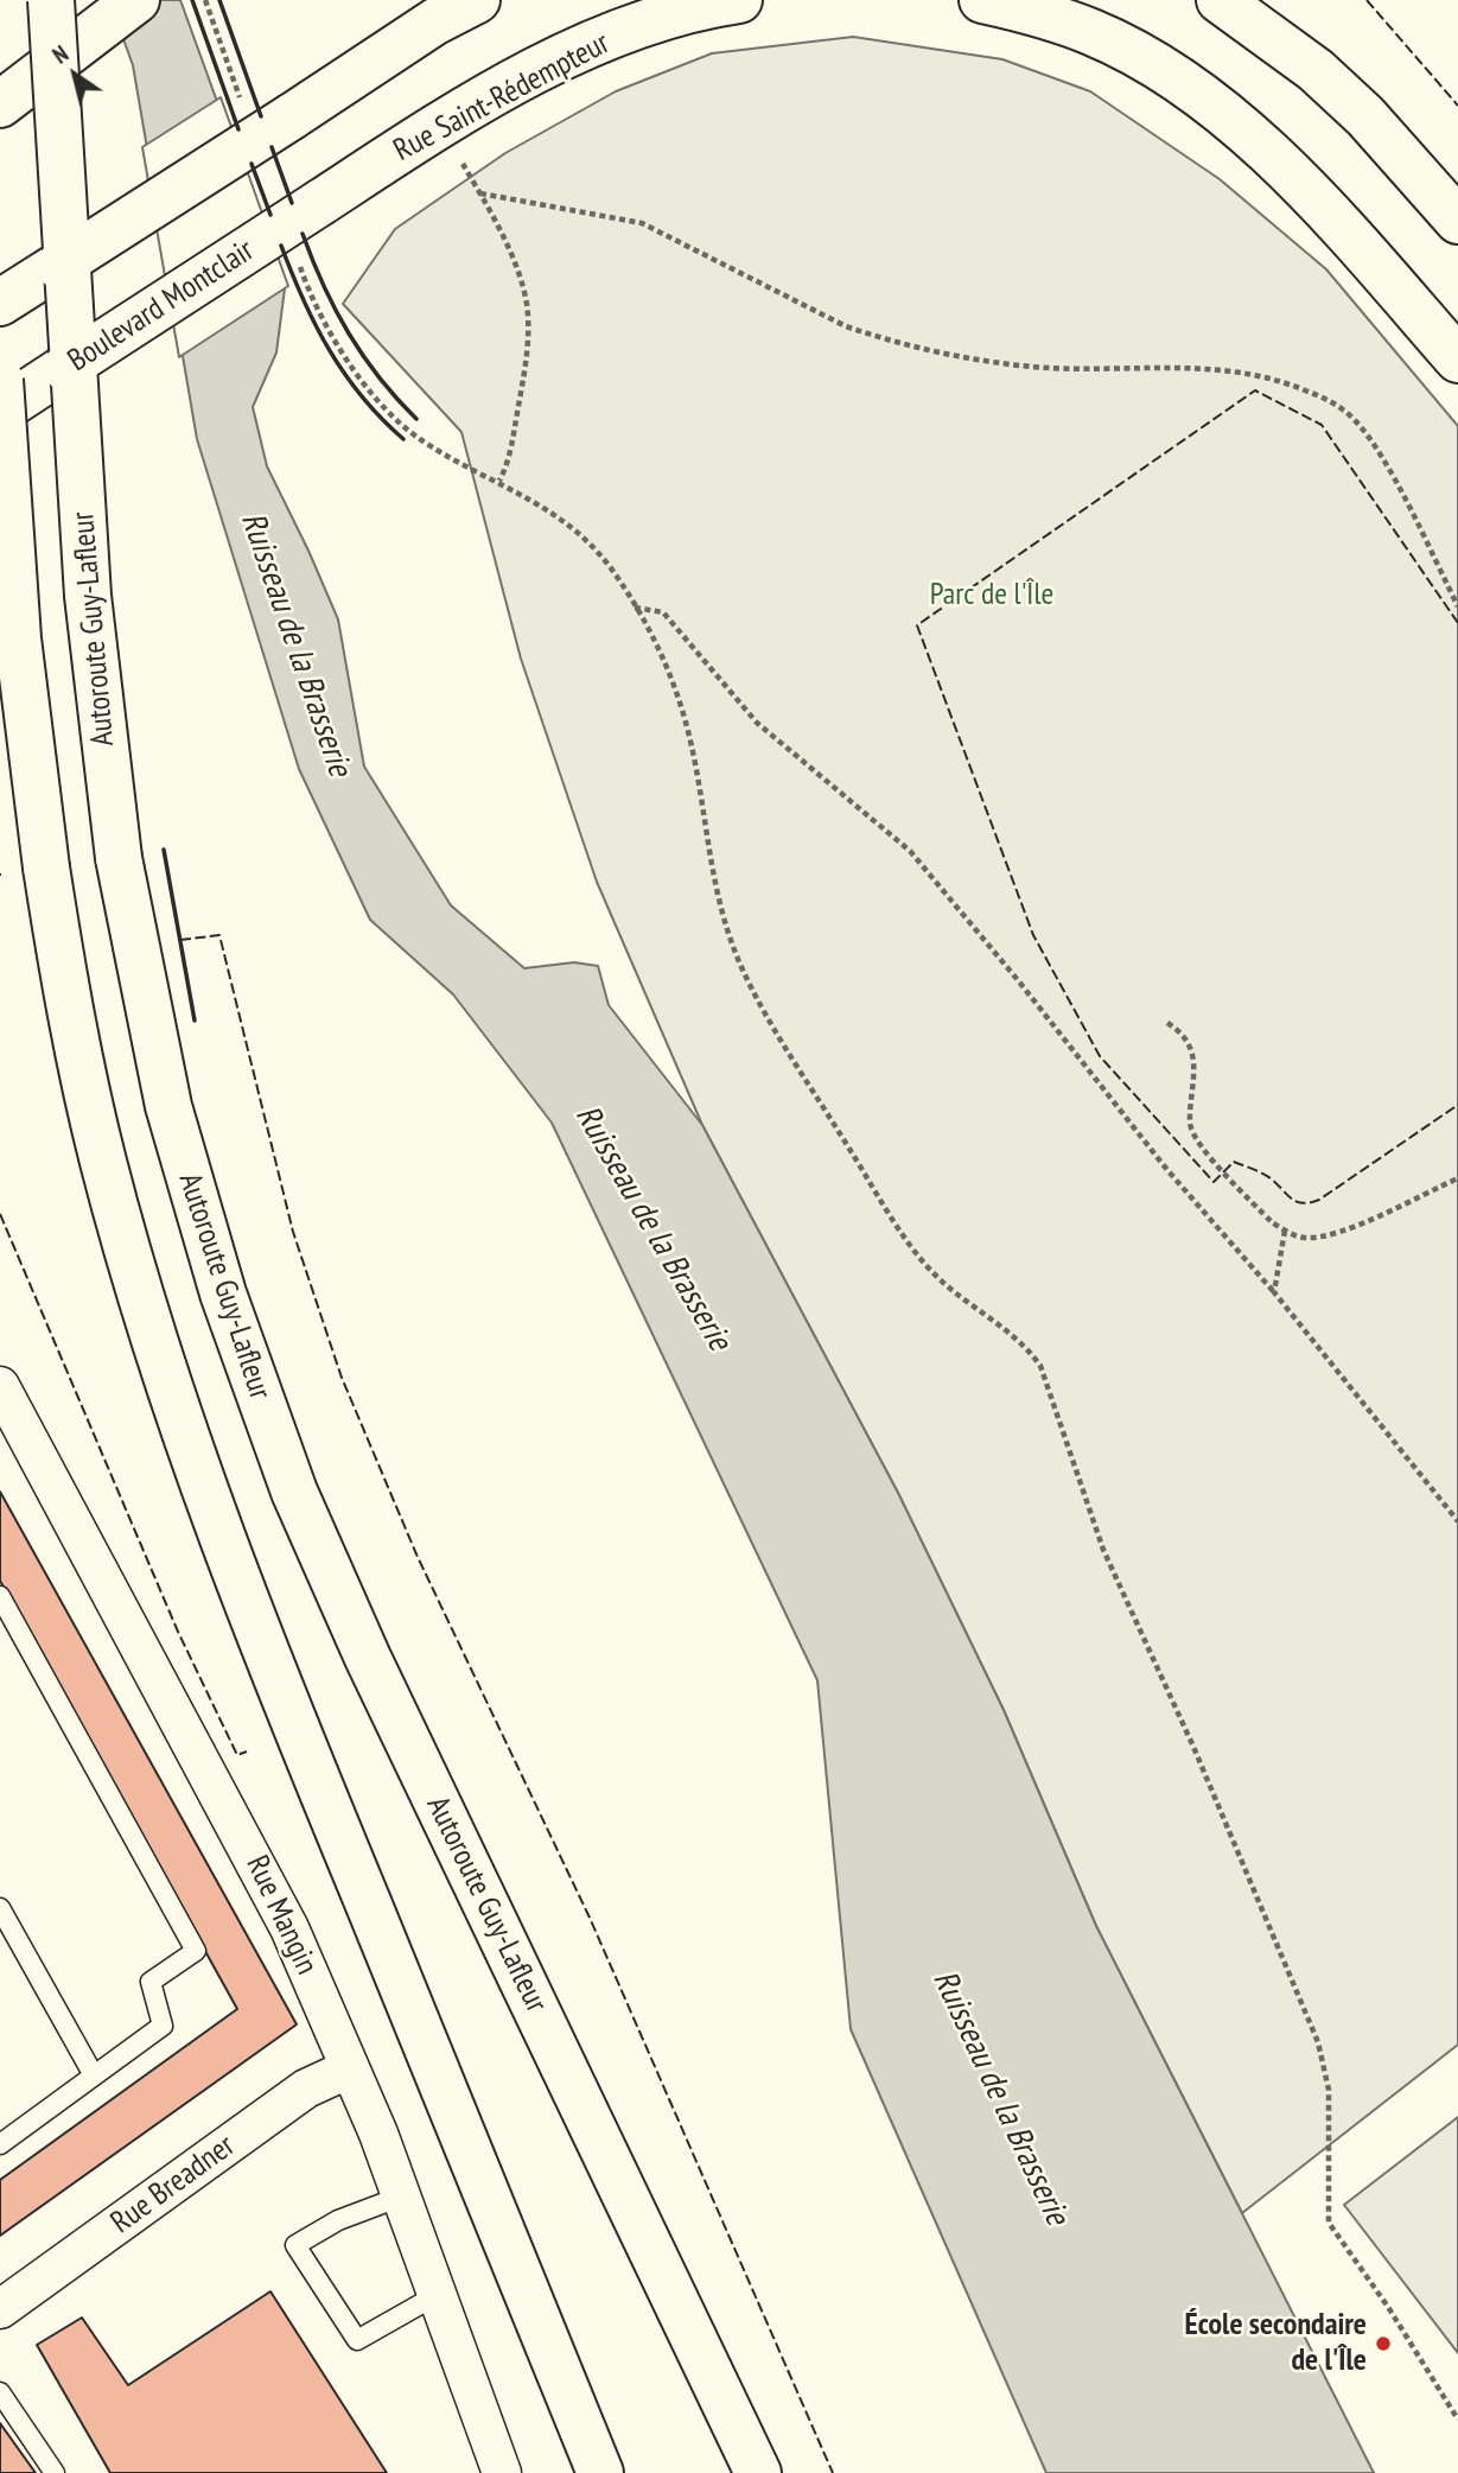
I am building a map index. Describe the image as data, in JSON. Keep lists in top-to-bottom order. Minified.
{"streets":{"main road":["Rue Saint-Rédempteur","Boulevard Montclair","Autoroute Guy-Lafleur"],"street":["Rue Mangin","Rue Breadner"]},"crossings":[["Rue Saint-Rédempteur","Boulevard Montclair"],["Rue Mangin","Rue Breadner"]],"water":["Ruisseau de la Brasserie"],"parks":["Parc de l'Île"],"places":["École secondaire de l'Île"],"north":"top left"}
